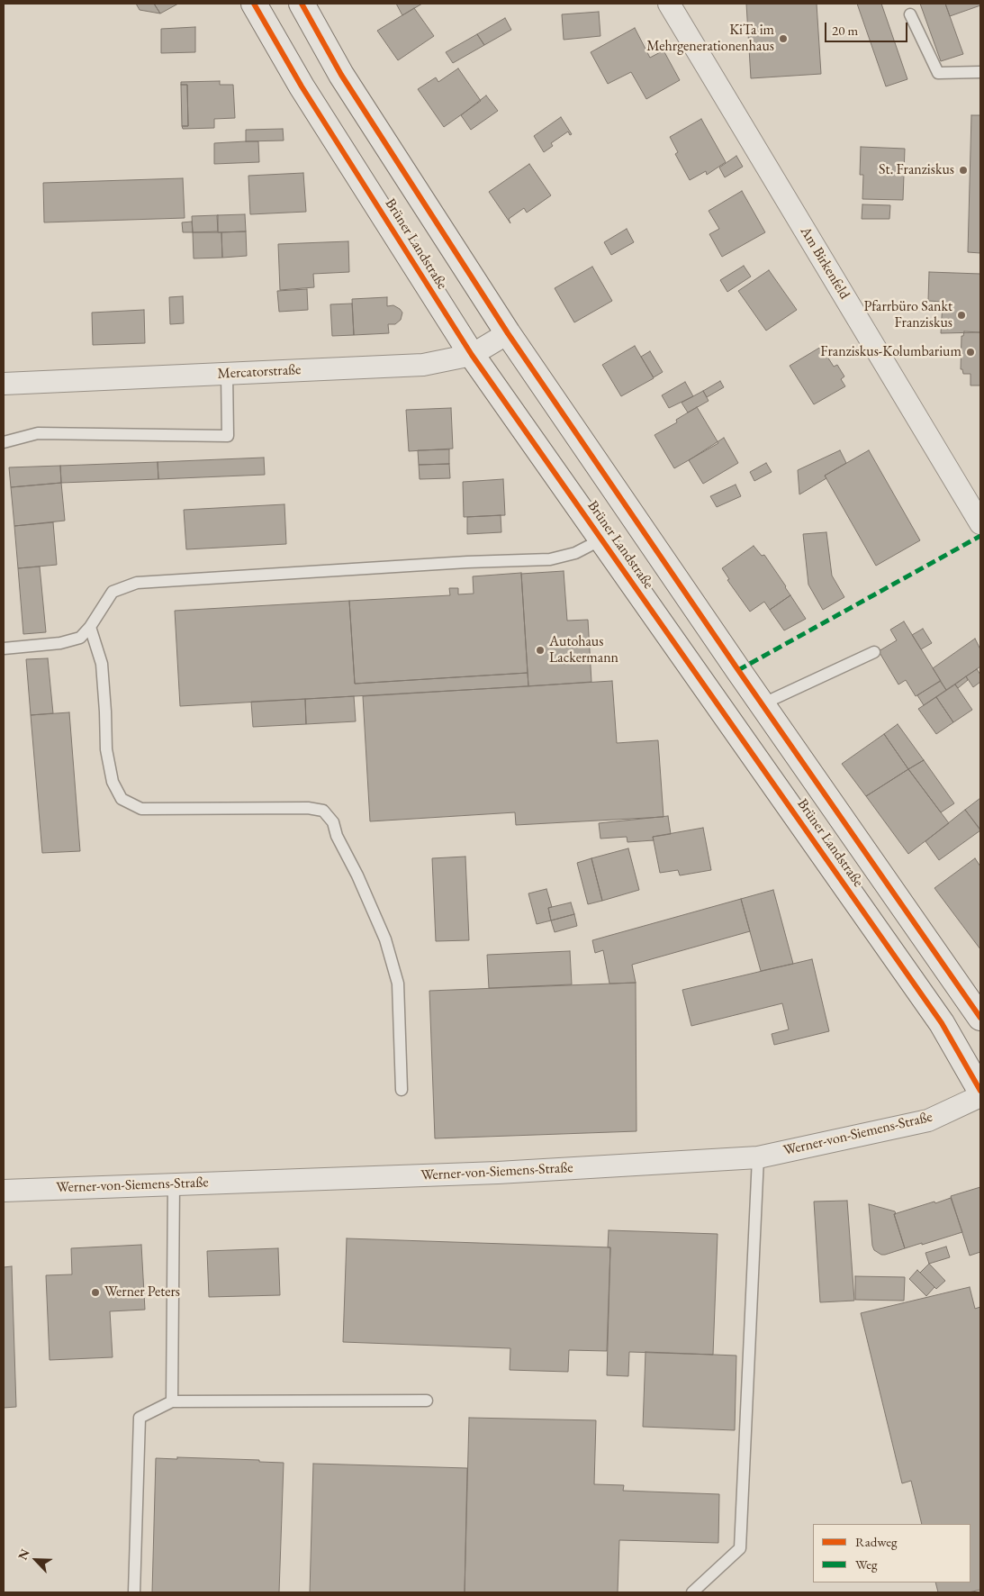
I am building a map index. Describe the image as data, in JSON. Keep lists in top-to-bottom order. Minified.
{"streets":{"main road":["Brüner Landstraße"],"street":["Am Birkenfeld","Mercatorstraße","Werner-von-Siemens-Straße"]},"crossings":[["Brüner Landstraße","Mercatorstraße"]],"places":["KiTa im Mehrgenerationenhaus","St. Franziskus","Pfarrbüro Sankt Franziskus","Franziskus-Kolumbarium","Autohaus Lackermann","Werner Peters"],"legend":["Radweg","Weg"],"scale_bar":"20 m","north":"top left"}
